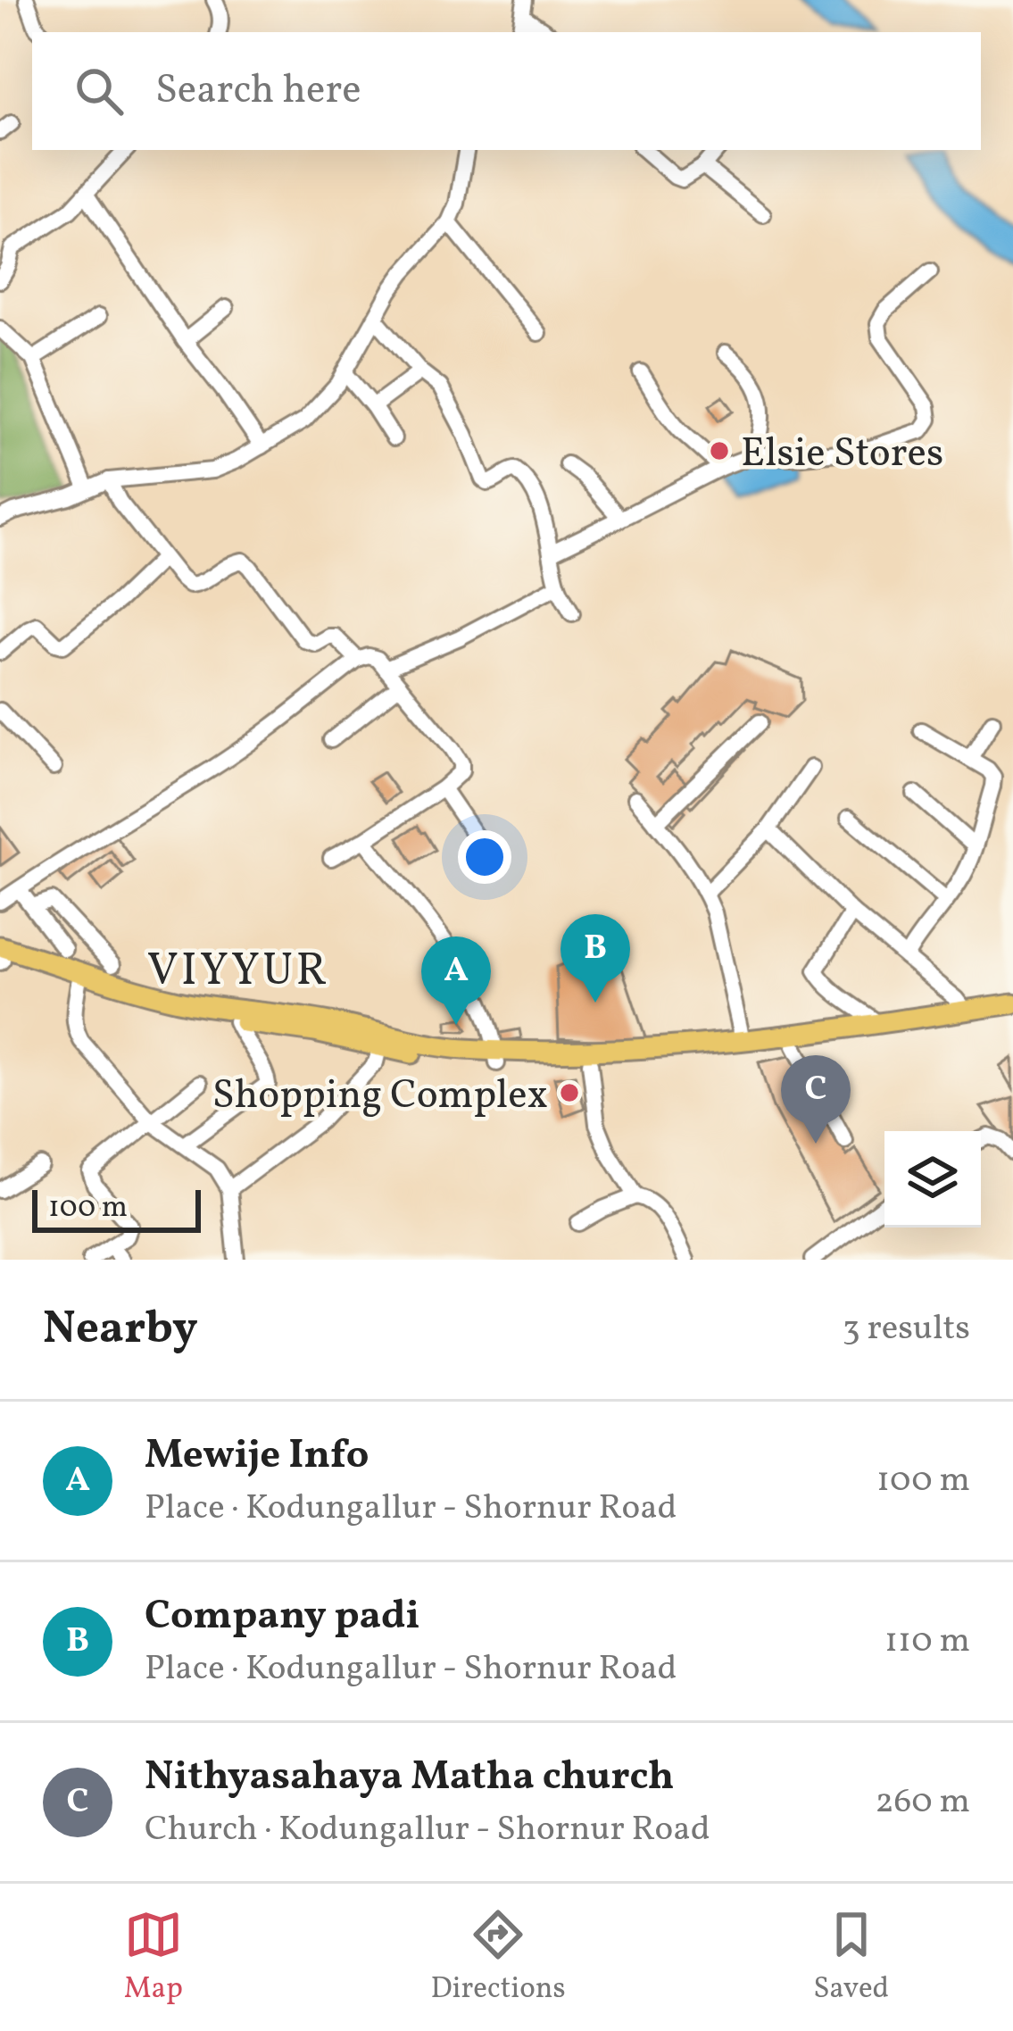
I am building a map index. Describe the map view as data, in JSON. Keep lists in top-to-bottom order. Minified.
{"districts":["VIYYUR"],"places":["Elsie Stores","Shopping Complex"],"scale_bar":"100 m","page":{"search":"Search here","pins":["B","A","C"],"scale":"100 m","heading":["Nearby","3 results"],"list":[{"mark":"A","name":"Mewije Info","note":"Place · Kodungallur - Shornur Road","value":"100 m"},{"mark":"B","name":"Company padi","note":"Place · Kodungallur - Shornur Road","value":"110 m"},{"mark":"C","name":"Nithyasahaya Matha church","note":"Church · Kodungallur - Shornur Road","value":"260 m"}],"nav":["Map","Directions","Saved"]}}
